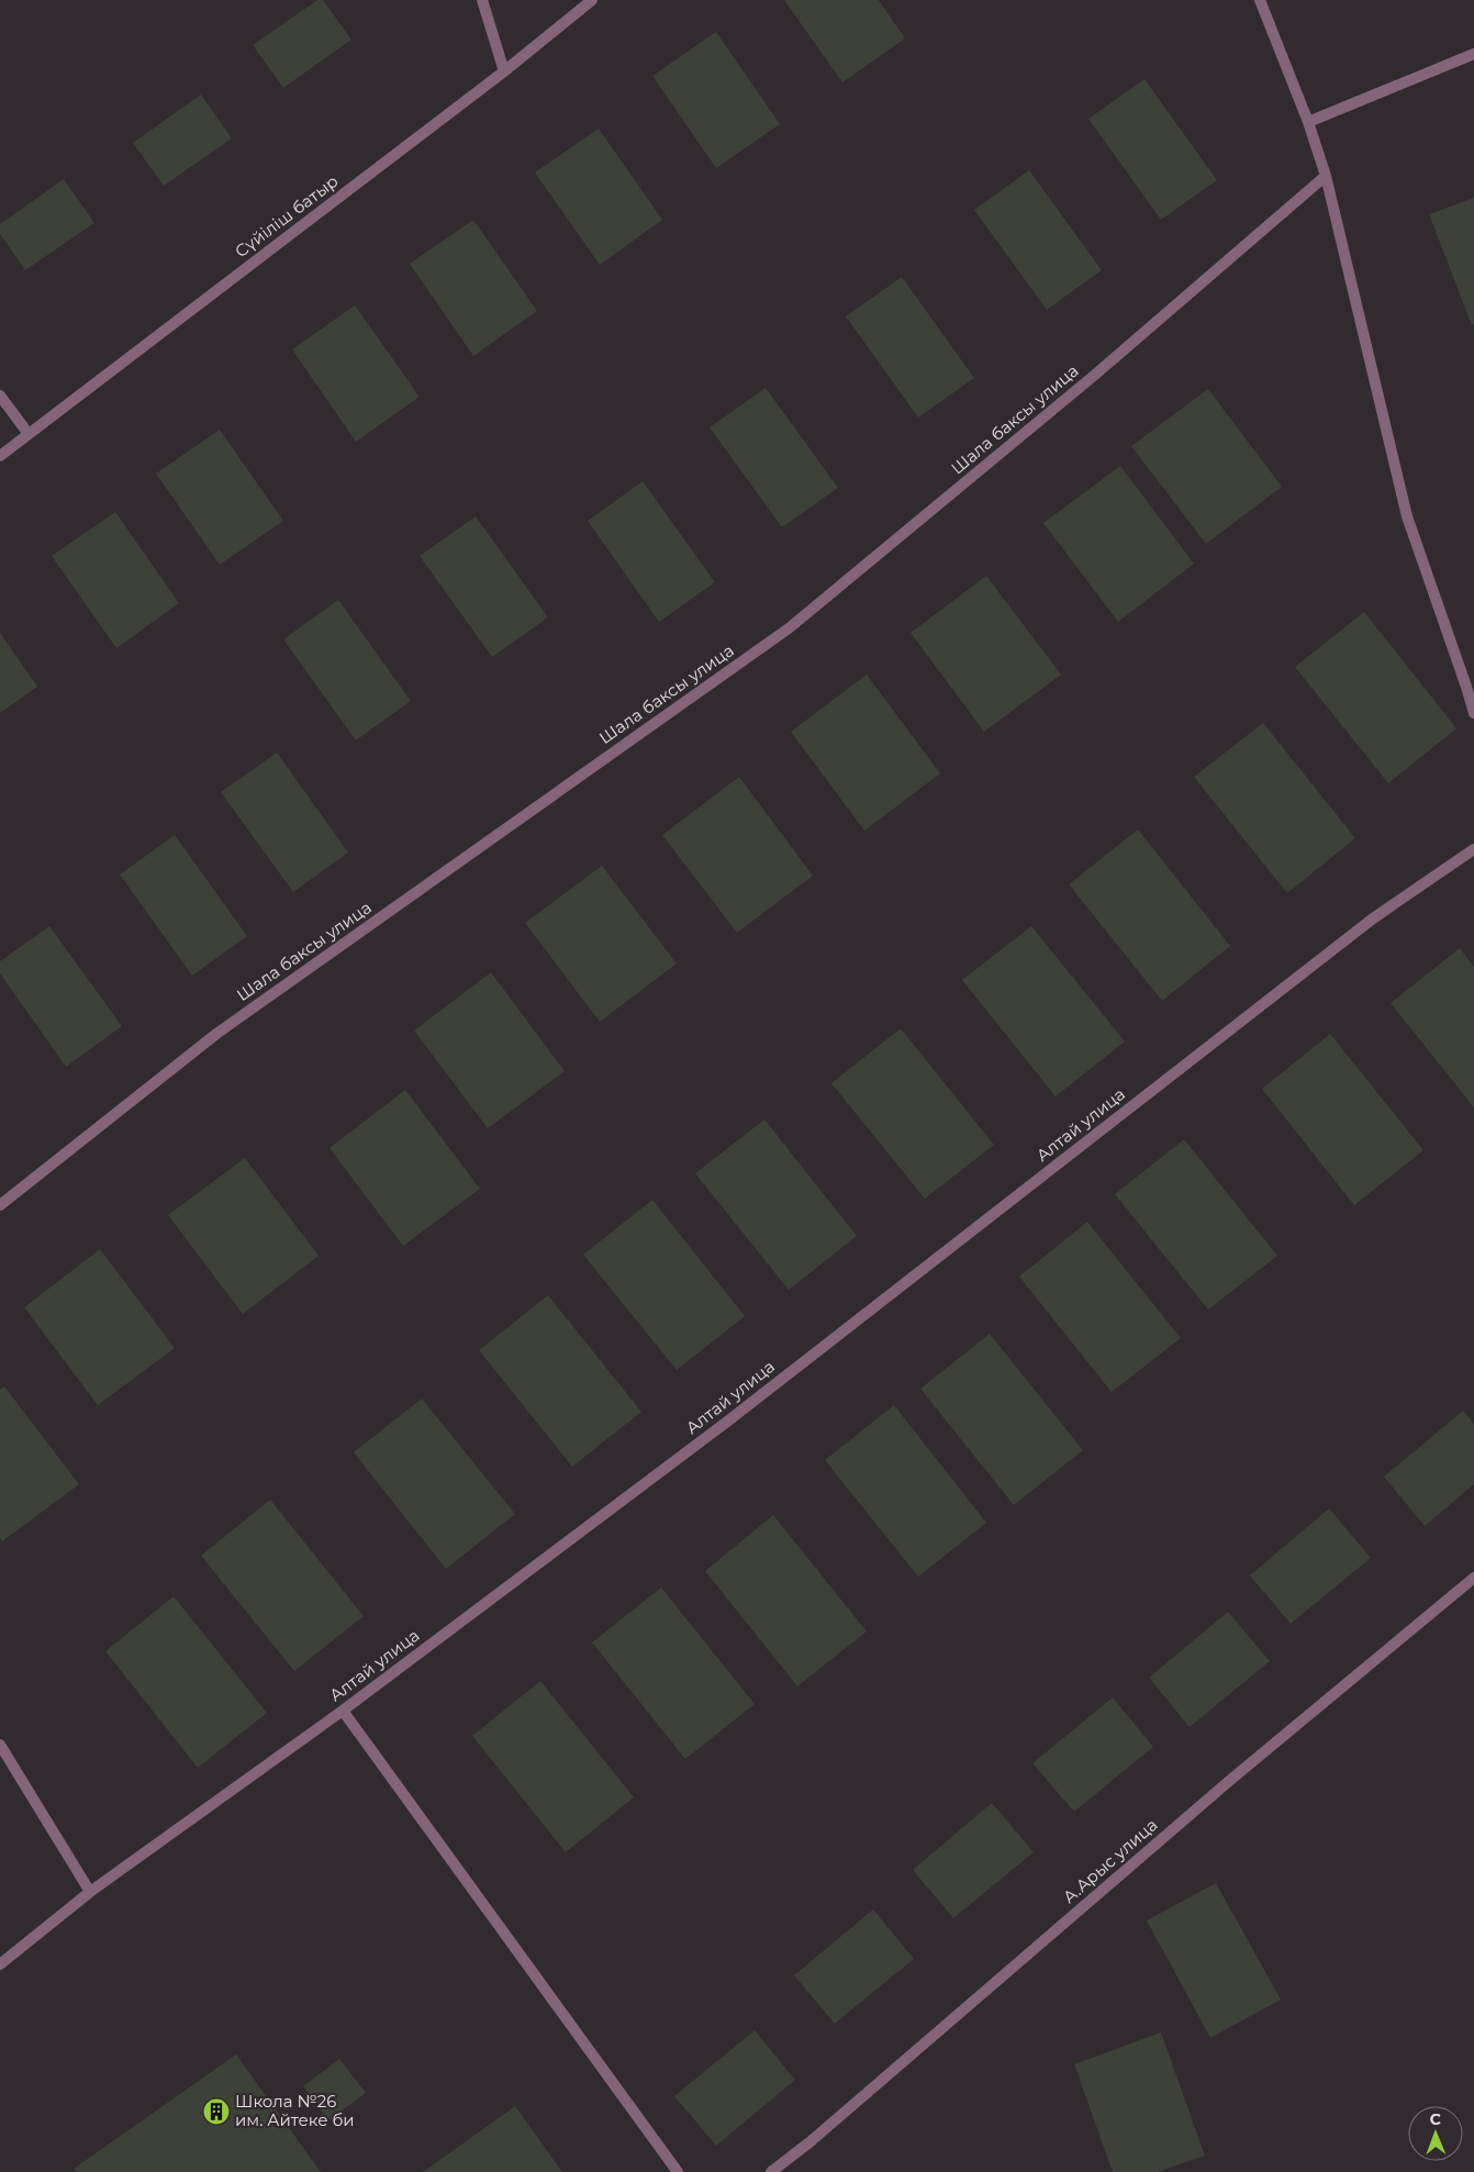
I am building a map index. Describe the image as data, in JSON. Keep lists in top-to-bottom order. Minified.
{"streets":{"street":["Сүйіліш батыр","Шала баксы улица","Алтай улица","А.Арыс улица"]},"places":{"building":["Школа №26 им. Айтеке би"]},"north":"top"}
